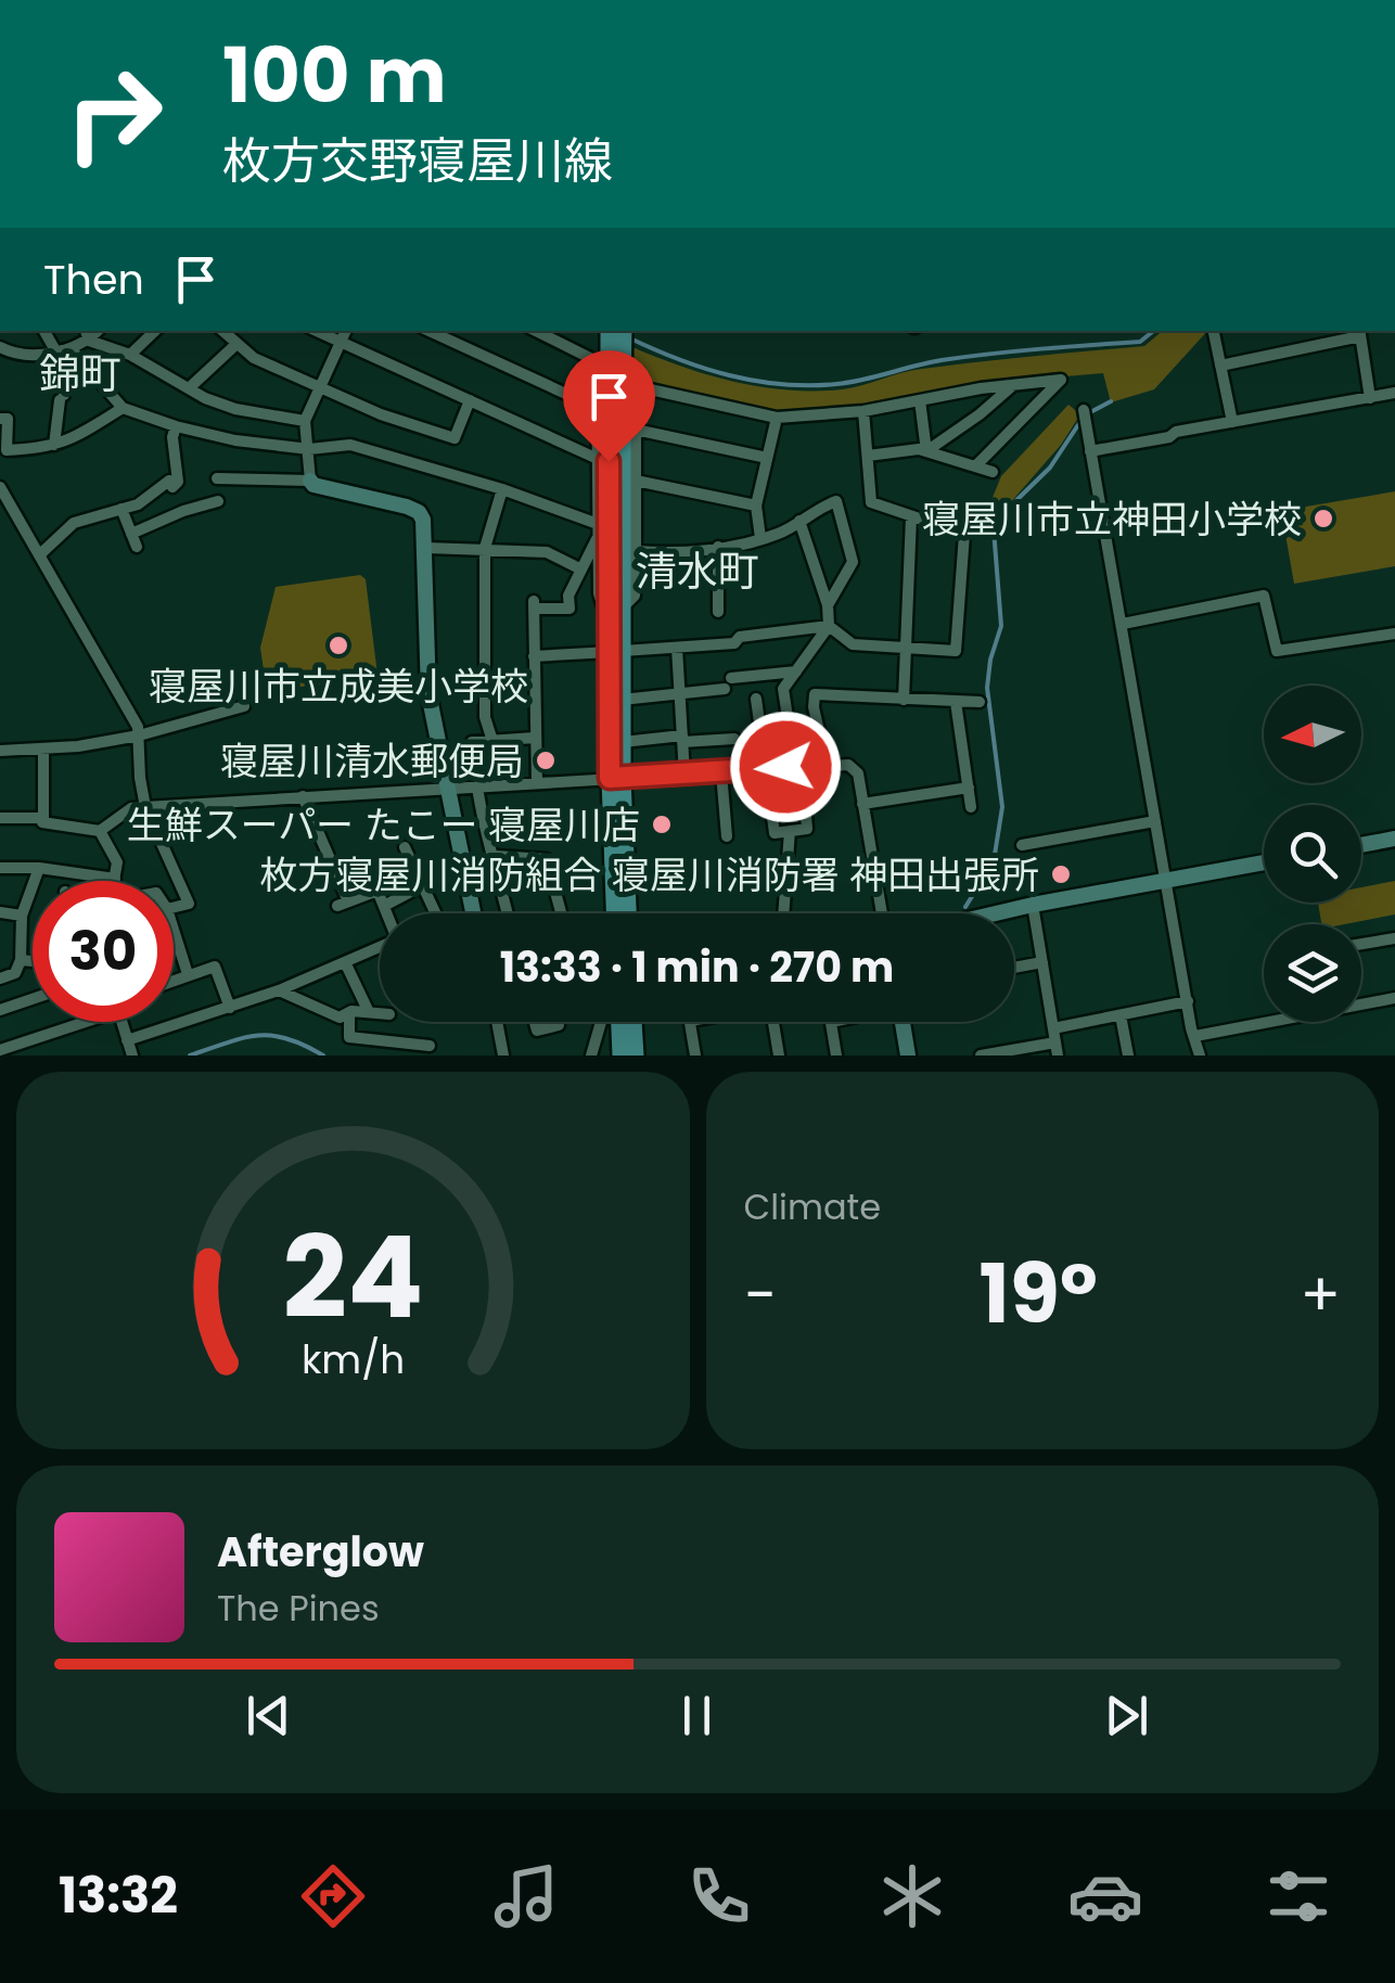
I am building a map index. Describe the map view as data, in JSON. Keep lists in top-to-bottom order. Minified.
{"districts":["錦町","清水町"],"places":["寝屋川市立神田小学校","寝屋川市立成美小学校","寝屋川清水郵便局","生鮮スーパー たこー 寝屋川店","枚方寝屋川消防組合 寝屋川消防署 神田出張所"],"north":"left","page":{"turn":["100 m","枚方交野寝屋川線"],"then":"Then","limit":"30","trip":"13:33 · 1 min · 270 m","tile":"Climate","heat":["−","19°","+"],"song":["Afterglow","The Pines"],"tabs":"13:32","gauge":["24","km/h"]}}
